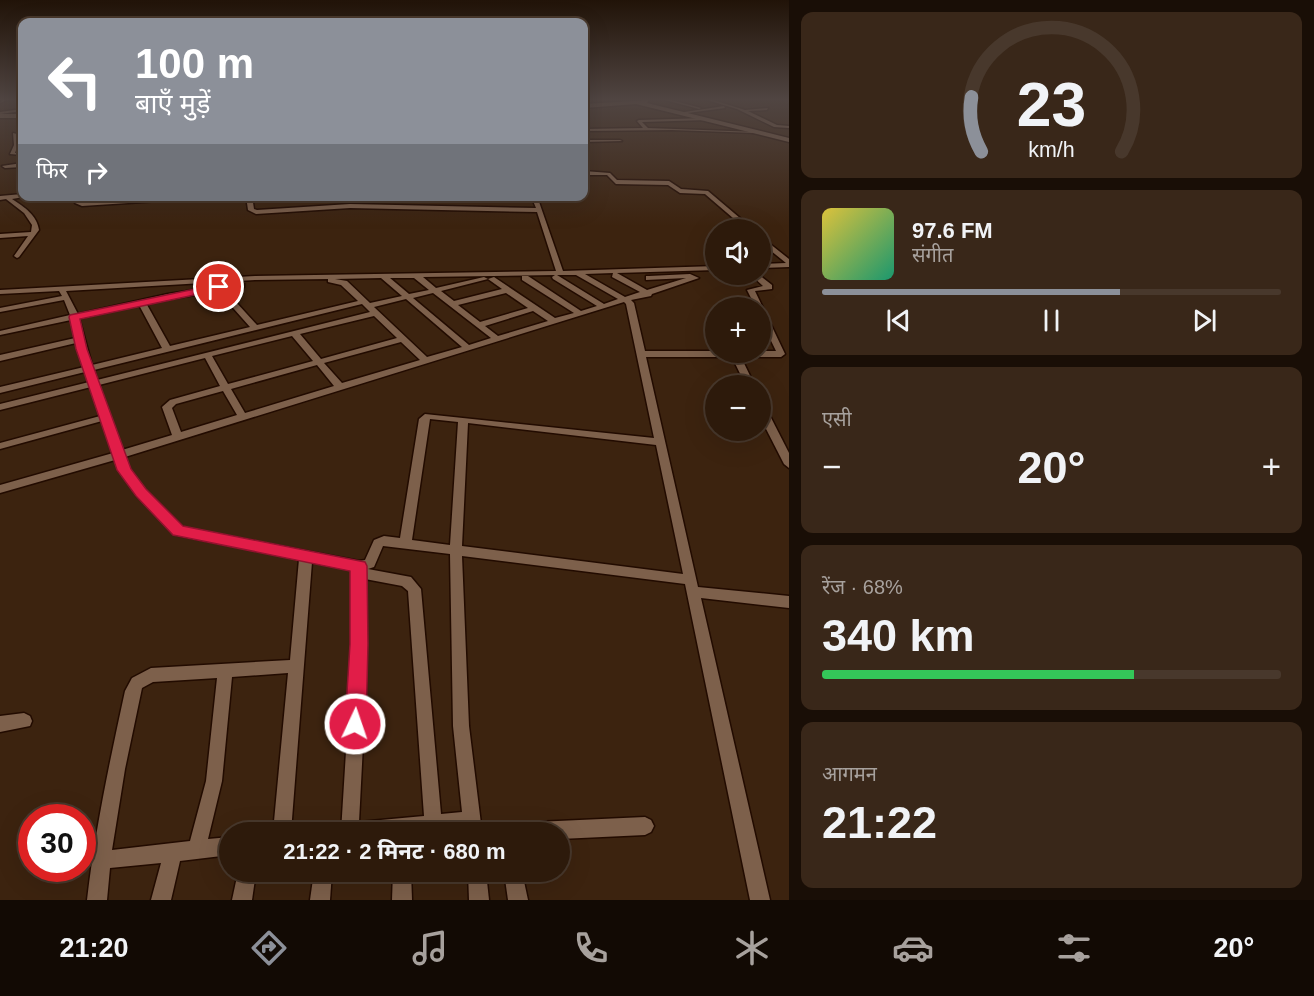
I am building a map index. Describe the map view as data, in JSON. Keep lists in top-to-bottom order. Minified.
{"page":{"turn":["100 m","बाएँ मुड़ें"],"then":"फिर","song":["97.6 FM","संगीत"],"map_buttons":["+","−"],"tile":["एसी",["रेंज · 68%","340 km"],["आगमन","21:22"]],"heat":["−","20°","+"],"limit":"30","trip":"21:22 · 2 मिनट · 680 m","tabs":["21:20","20°"],"gauge":["23","km/h"]}}
